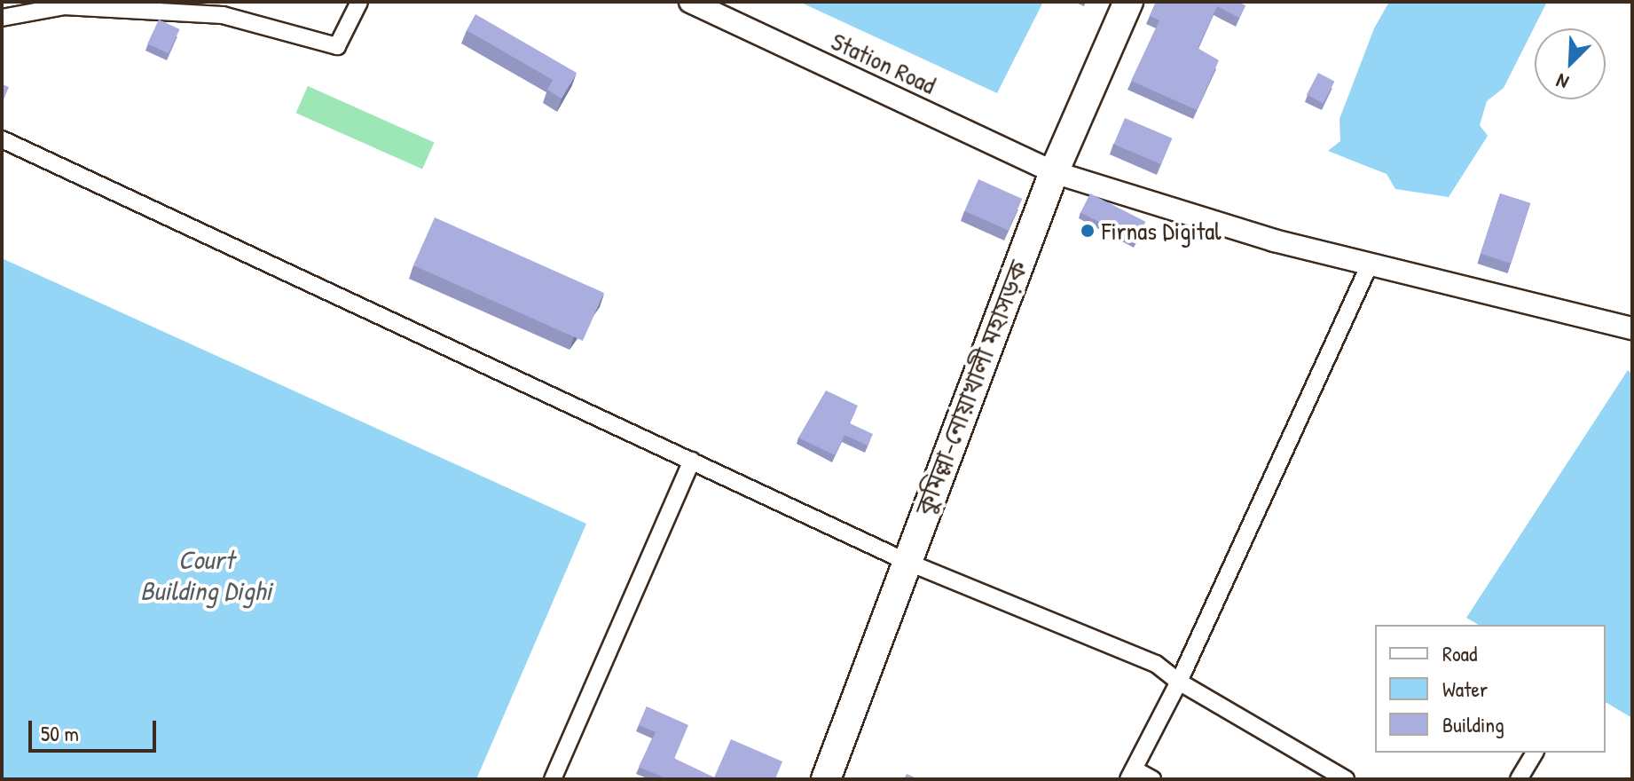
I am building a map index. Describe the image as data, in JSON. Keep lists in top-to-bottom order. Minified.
{"streets":{"highway":["কুমিল্লা–নোয়াখালী মহাসড়ক"],"main road":["Station Road"]},"crossings":[["Station Road","কুমিল্লা–নোয়াখালী মহাসড়ক"]],"water":["Court Building Dighi"],"places":["Firnas Digital"],"legend":["Road","Water","Building"],"scale_bar":"50 m","north":"bottom left"}
